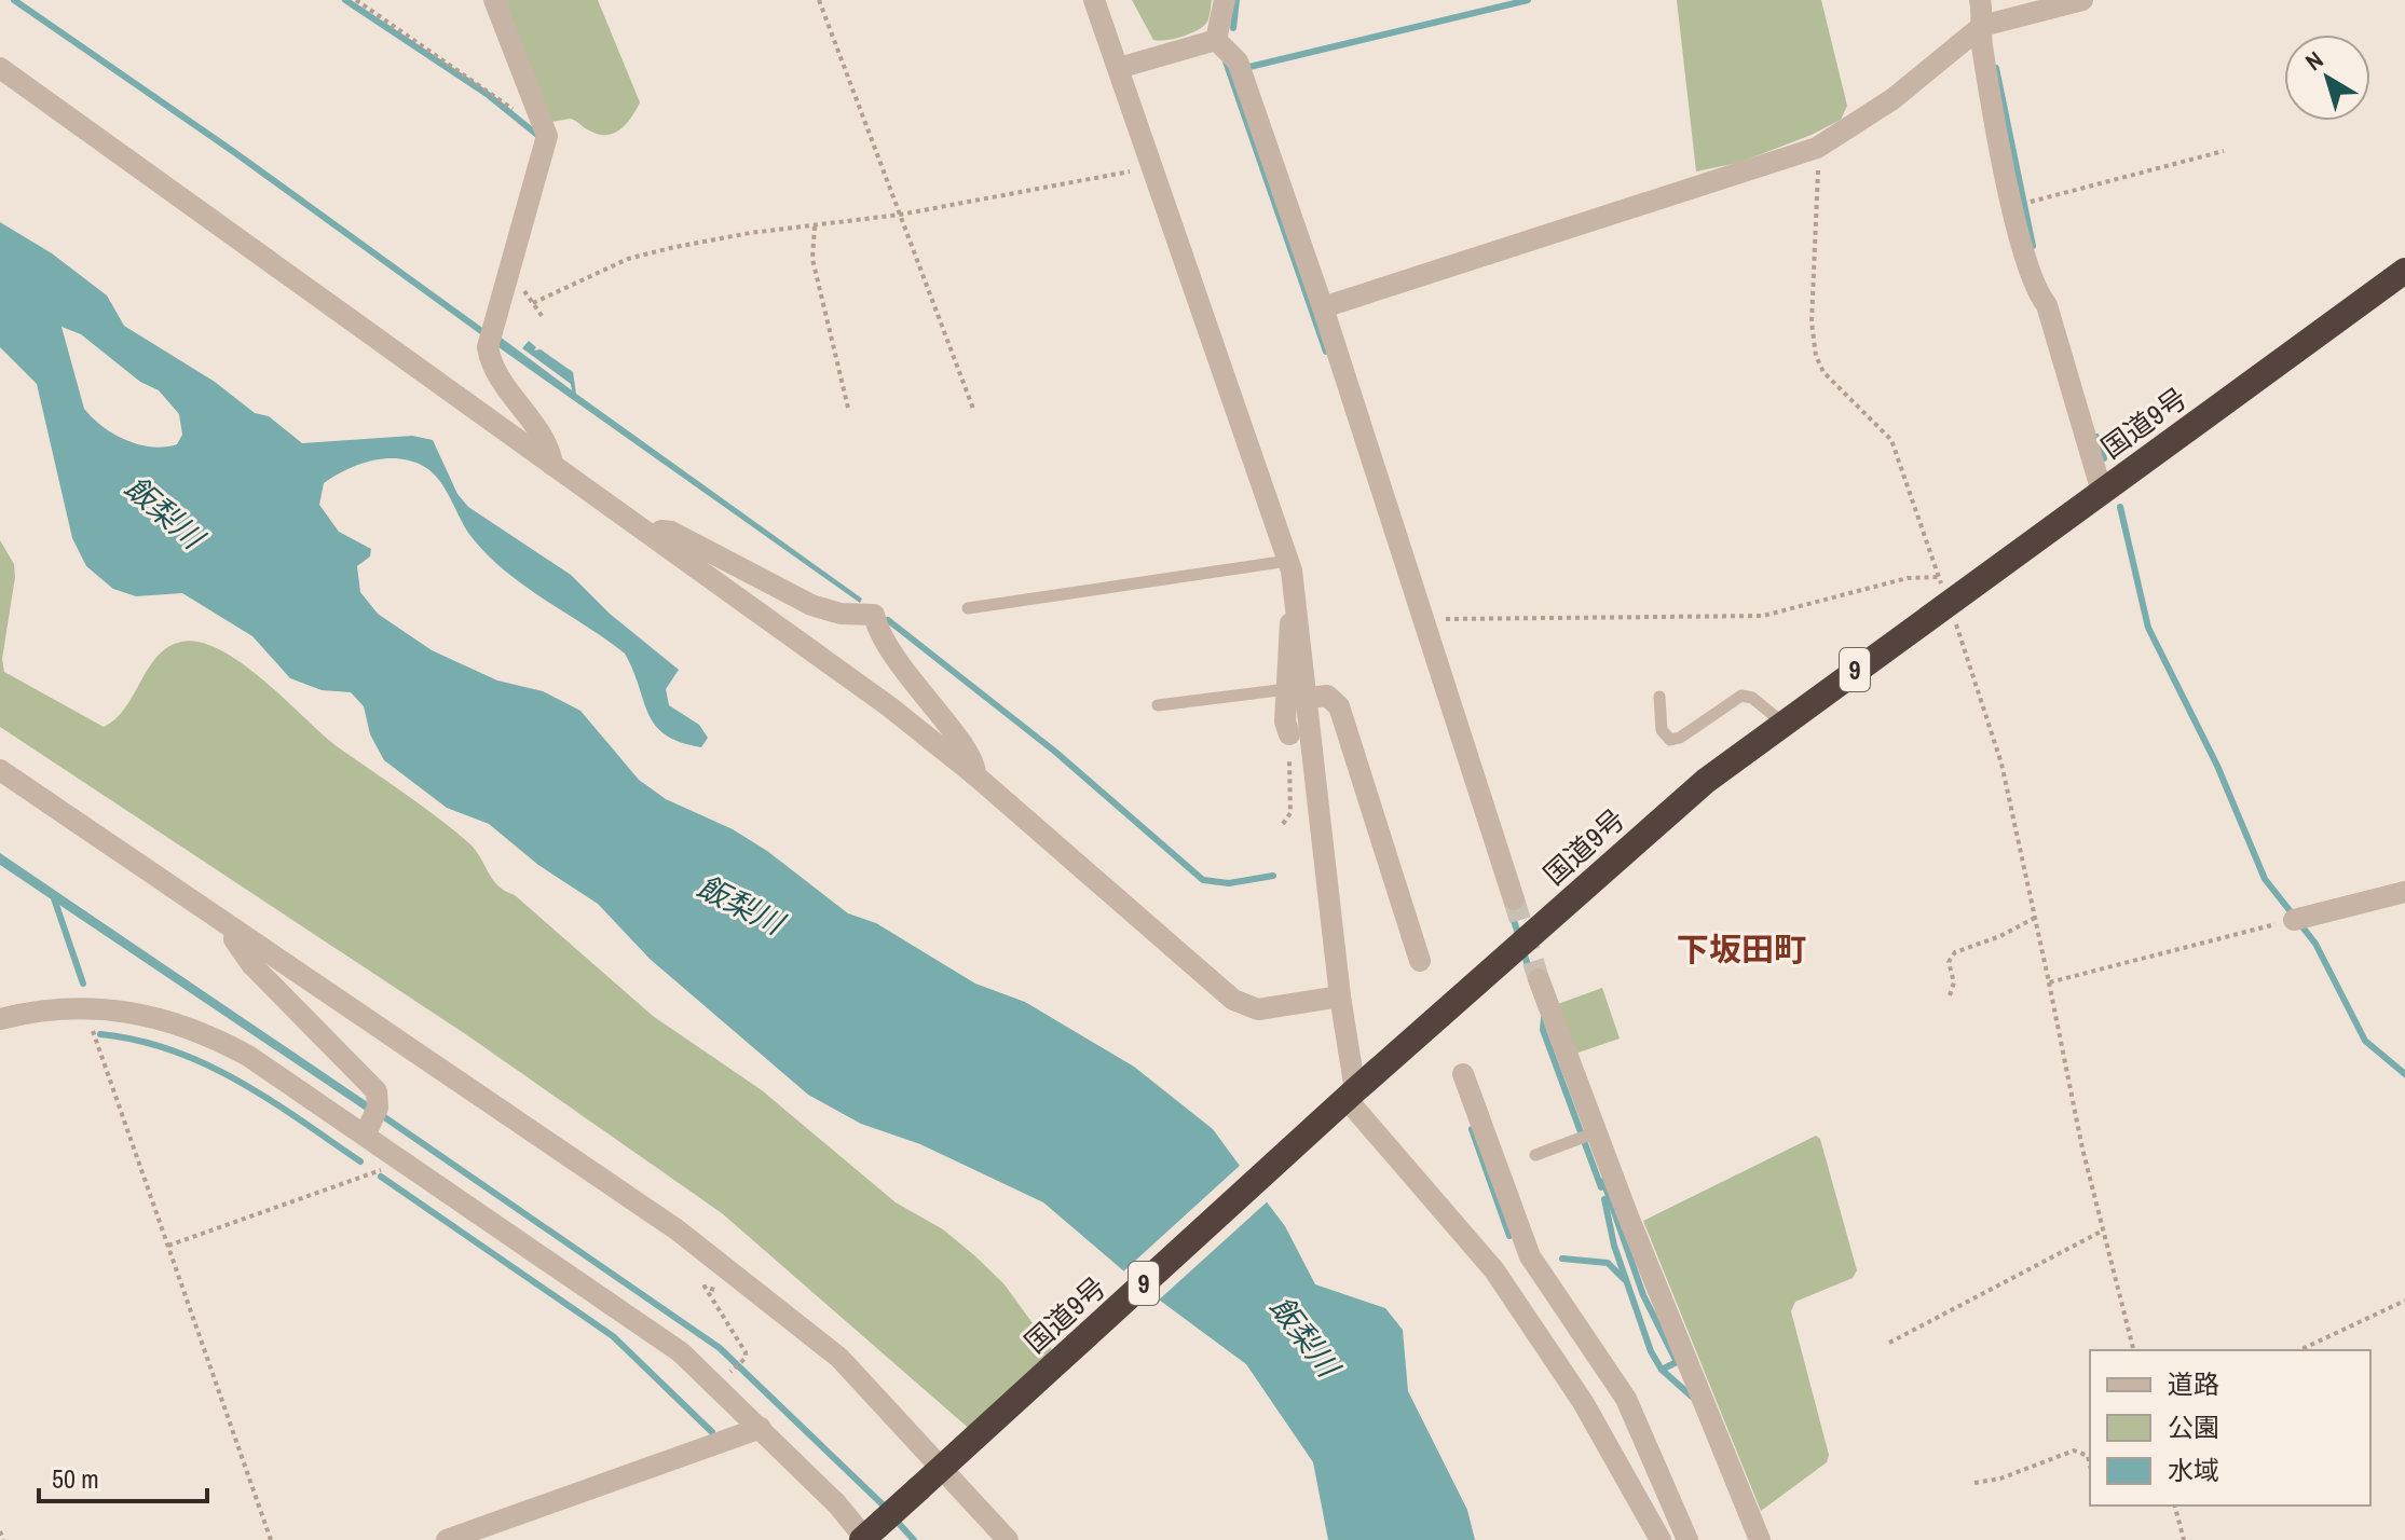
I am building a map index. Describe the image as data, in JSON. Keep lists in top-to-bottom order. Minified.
{"streets":{"highway":["国道9号","9"]},"districts":["下坂田町"],"water":["飯梨川"],"legend":["道路","公園","水域"],"scale_bar":"50 m","north":"top left"}
